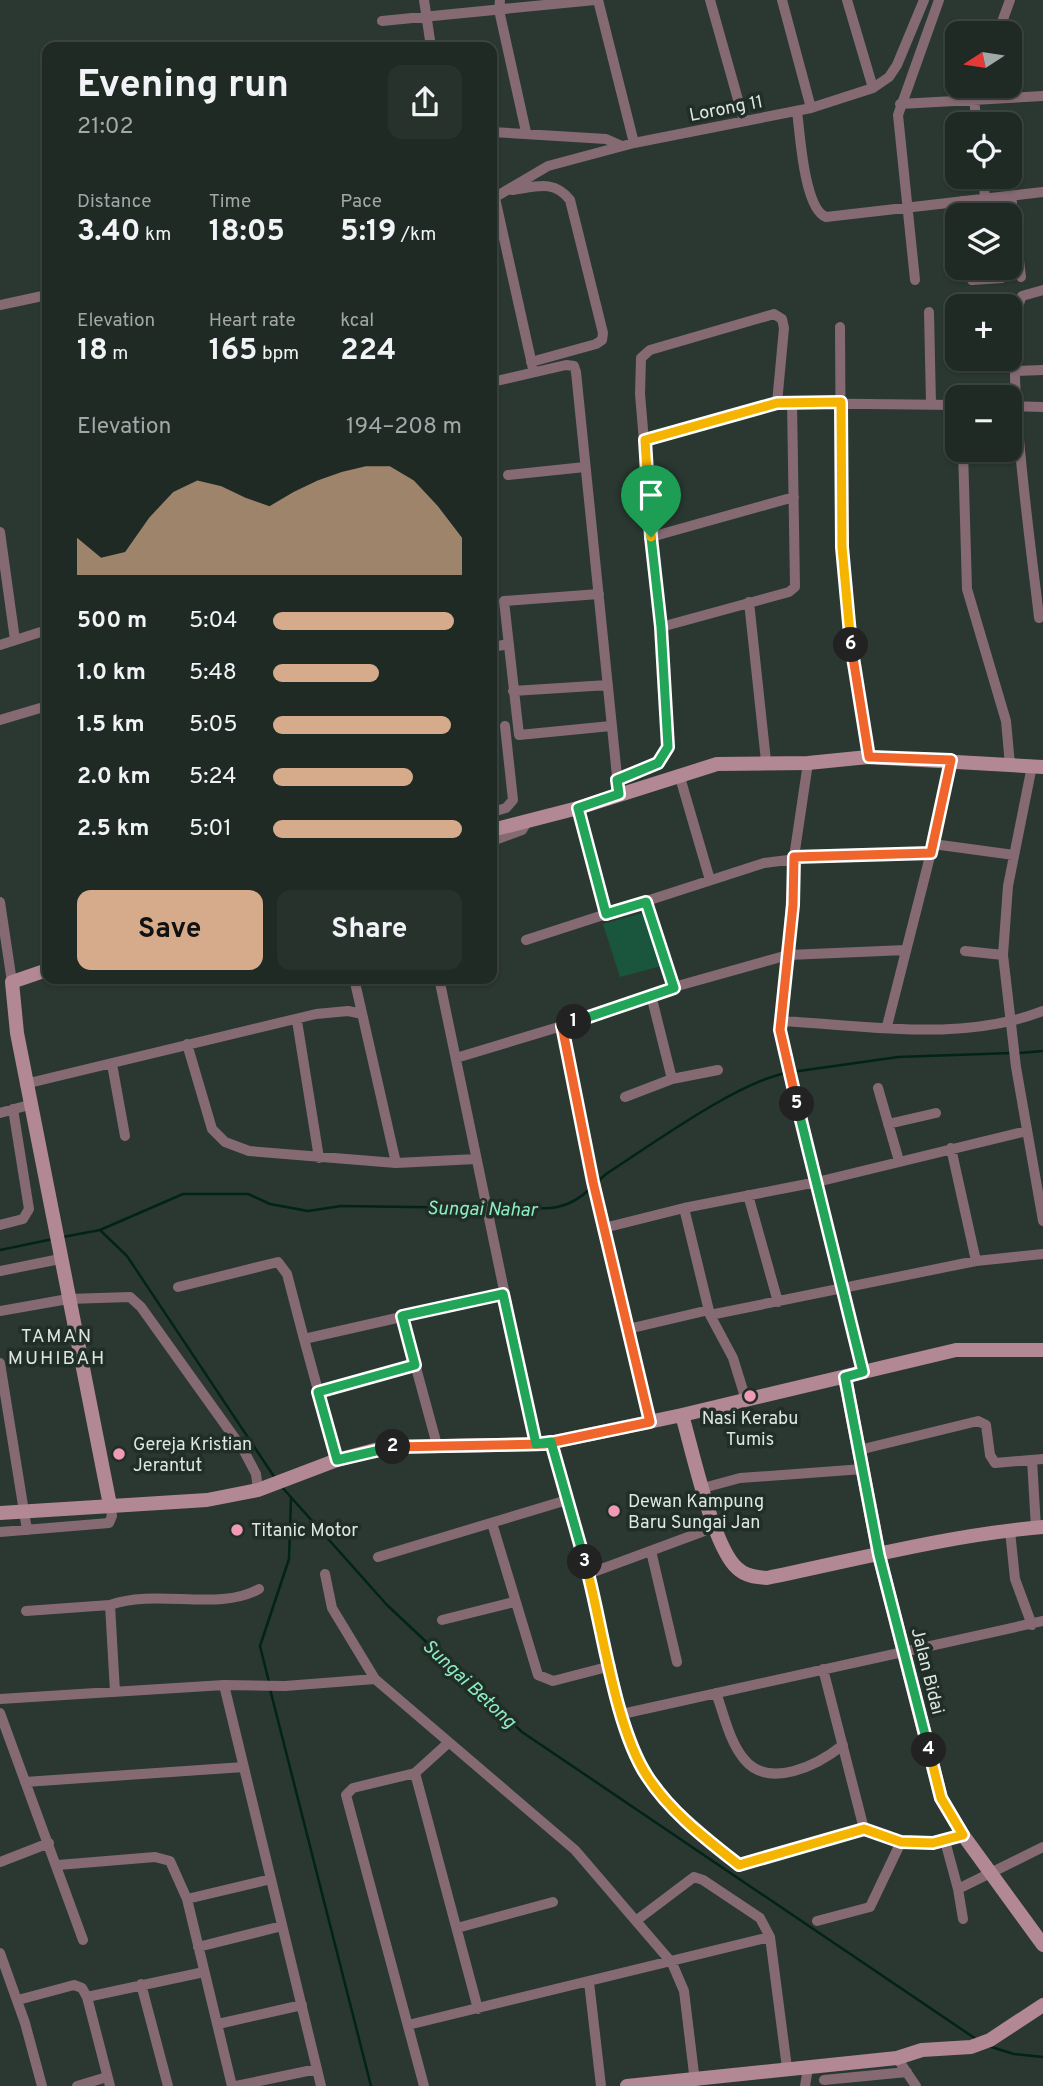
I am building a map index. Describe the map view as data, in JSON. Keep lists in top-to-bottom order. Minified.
{"streets":{"street":["Lorong 11","Jalan Bidai"]},"districts":["TAMAN MUHIBAH"],"water":["Sungai Nahar","Sungai Betong"],"places":["Nasi Kerabu Tumis","Gereja Kristian Jerantut","Dewan Kampung Baru Sungai Jan","Titanic Motor"],"north":"left","page":{"map_buttons":["+","−"],"heading":["Evening run","21:02"],"stats":[["Distance","3.40 km"],["Time","18:05"],["Pace","5:19 /km"],["Elevation","18 m"],["Heart rate","165 bpm"],["kcal","224"]],"chart":["Elevation","194–208 m"],"list":[{"name":"500 m","note":"5:04"},{"name":"1.0 km","note":"5:48"},{"name":"1.5 km","note":"5:05"},{"name":"2.0 km","note":"5:24"},{"name":"2.5 km","note":"5:01"}],"pins":["6","1","5","2","3","4"],"buttons":["Save","Share"]}}
